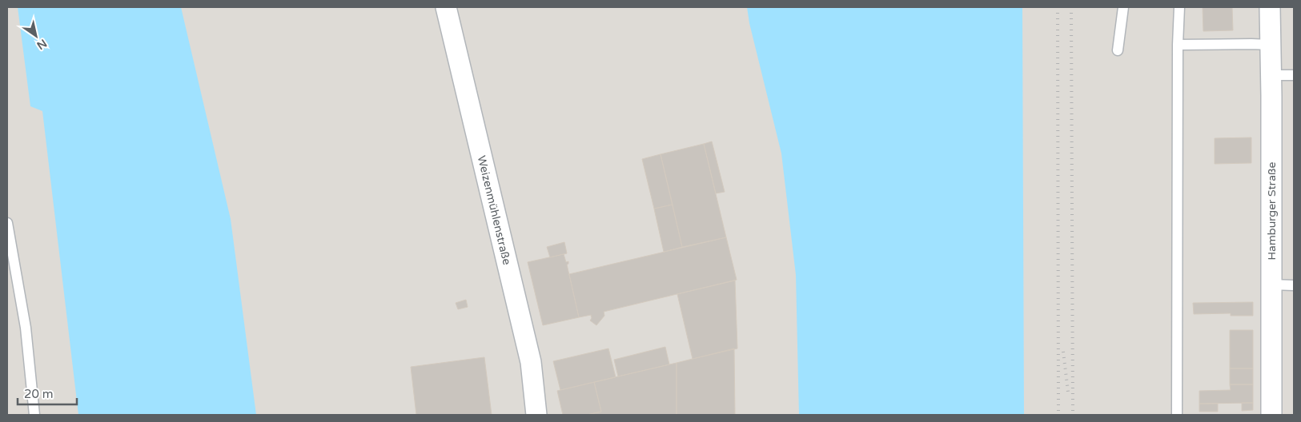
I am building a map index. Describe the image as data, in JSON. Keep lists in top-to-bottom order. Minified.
{"streets":{"street":["Weizenmühlenstraße","Hamburger Straße"]},"scale_bar":"20 m","north":"bottom right"}
